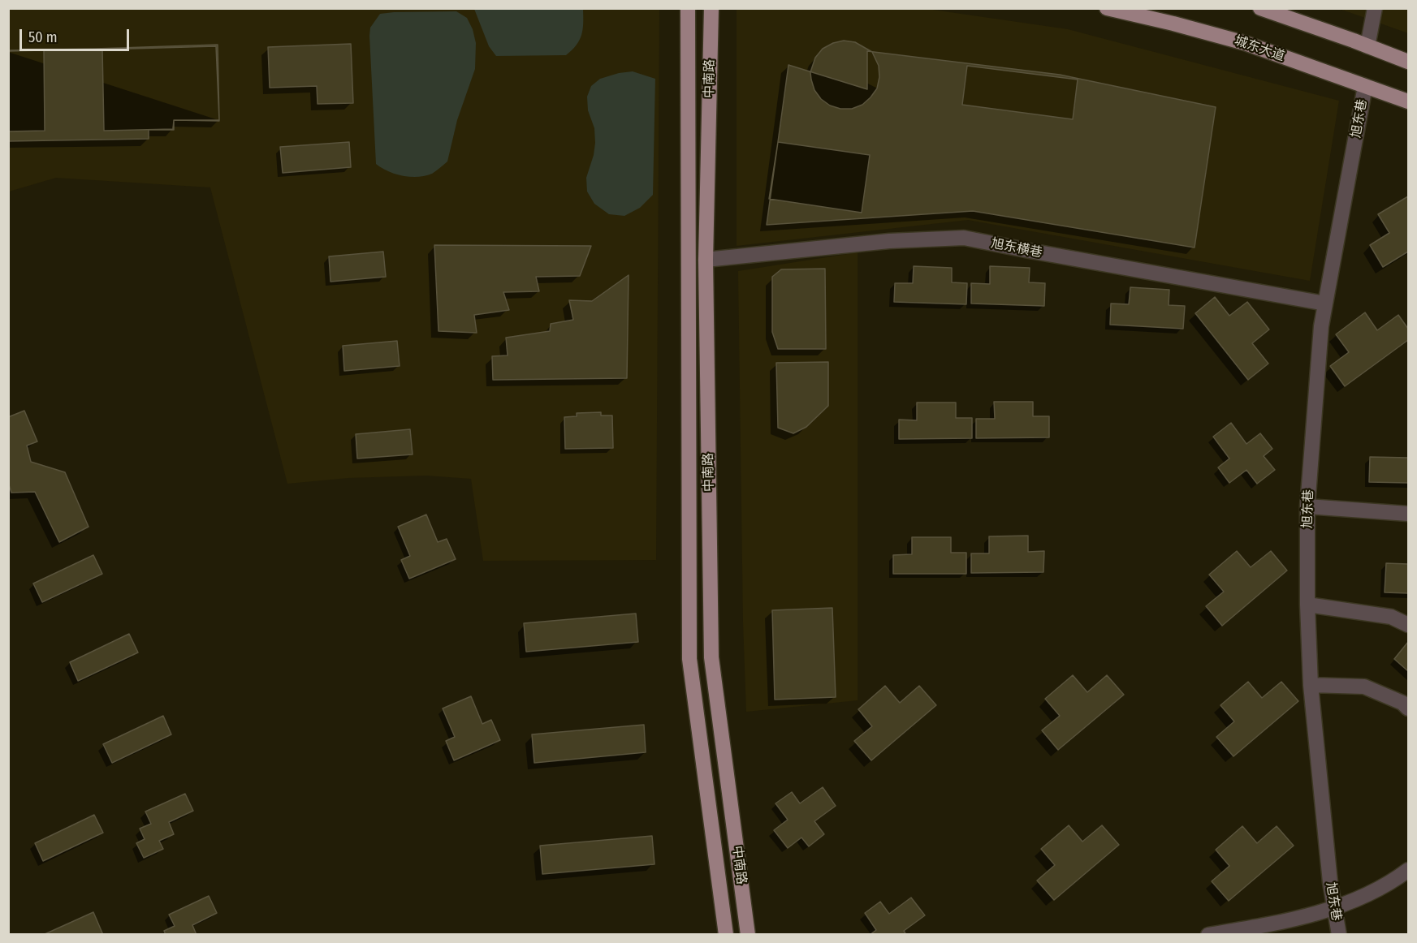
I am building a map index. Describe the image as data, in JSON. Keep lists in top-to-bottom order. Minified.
{"streets":{"main road":["城东大道","中南路"],"street":["旭东巷","旭东横巷"]},"crossings":[["城东大道","旭东巷"],["中南路","旭东横巷"],["旭东巷","旭东横巷"]],"scale_bar":"50 m"}
